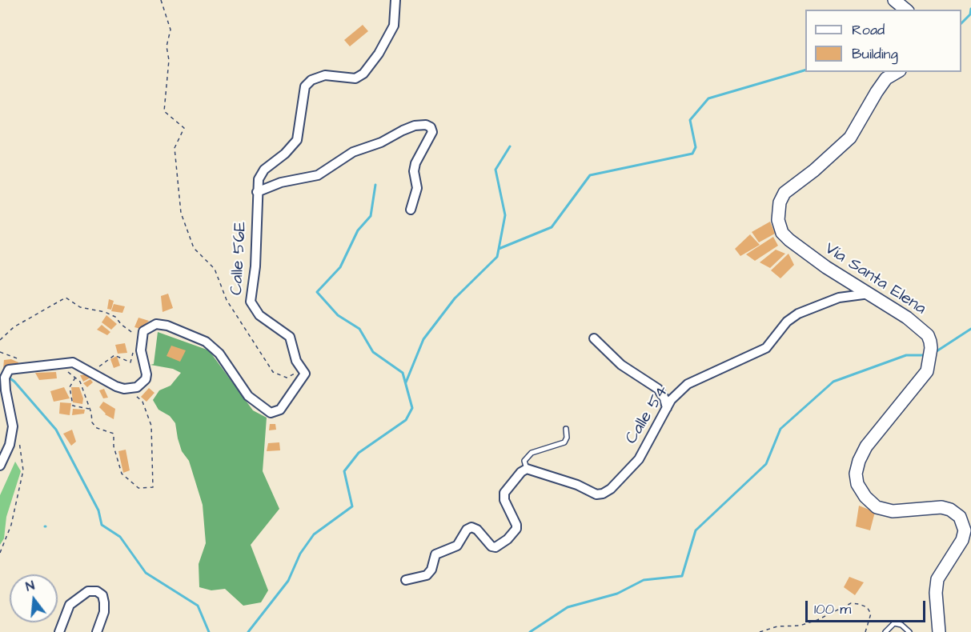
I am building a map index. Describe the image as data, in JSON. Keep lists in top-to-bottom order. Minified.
{"streets":{"main road":["Vía Santa Elena"],"street":["Calle 56E","Calle 54"]},"crossings":[["Vía Santa Elena","Calle 54"]],"legend":["Road","Building"],"scale_bar":"100 m","north":"top"}
